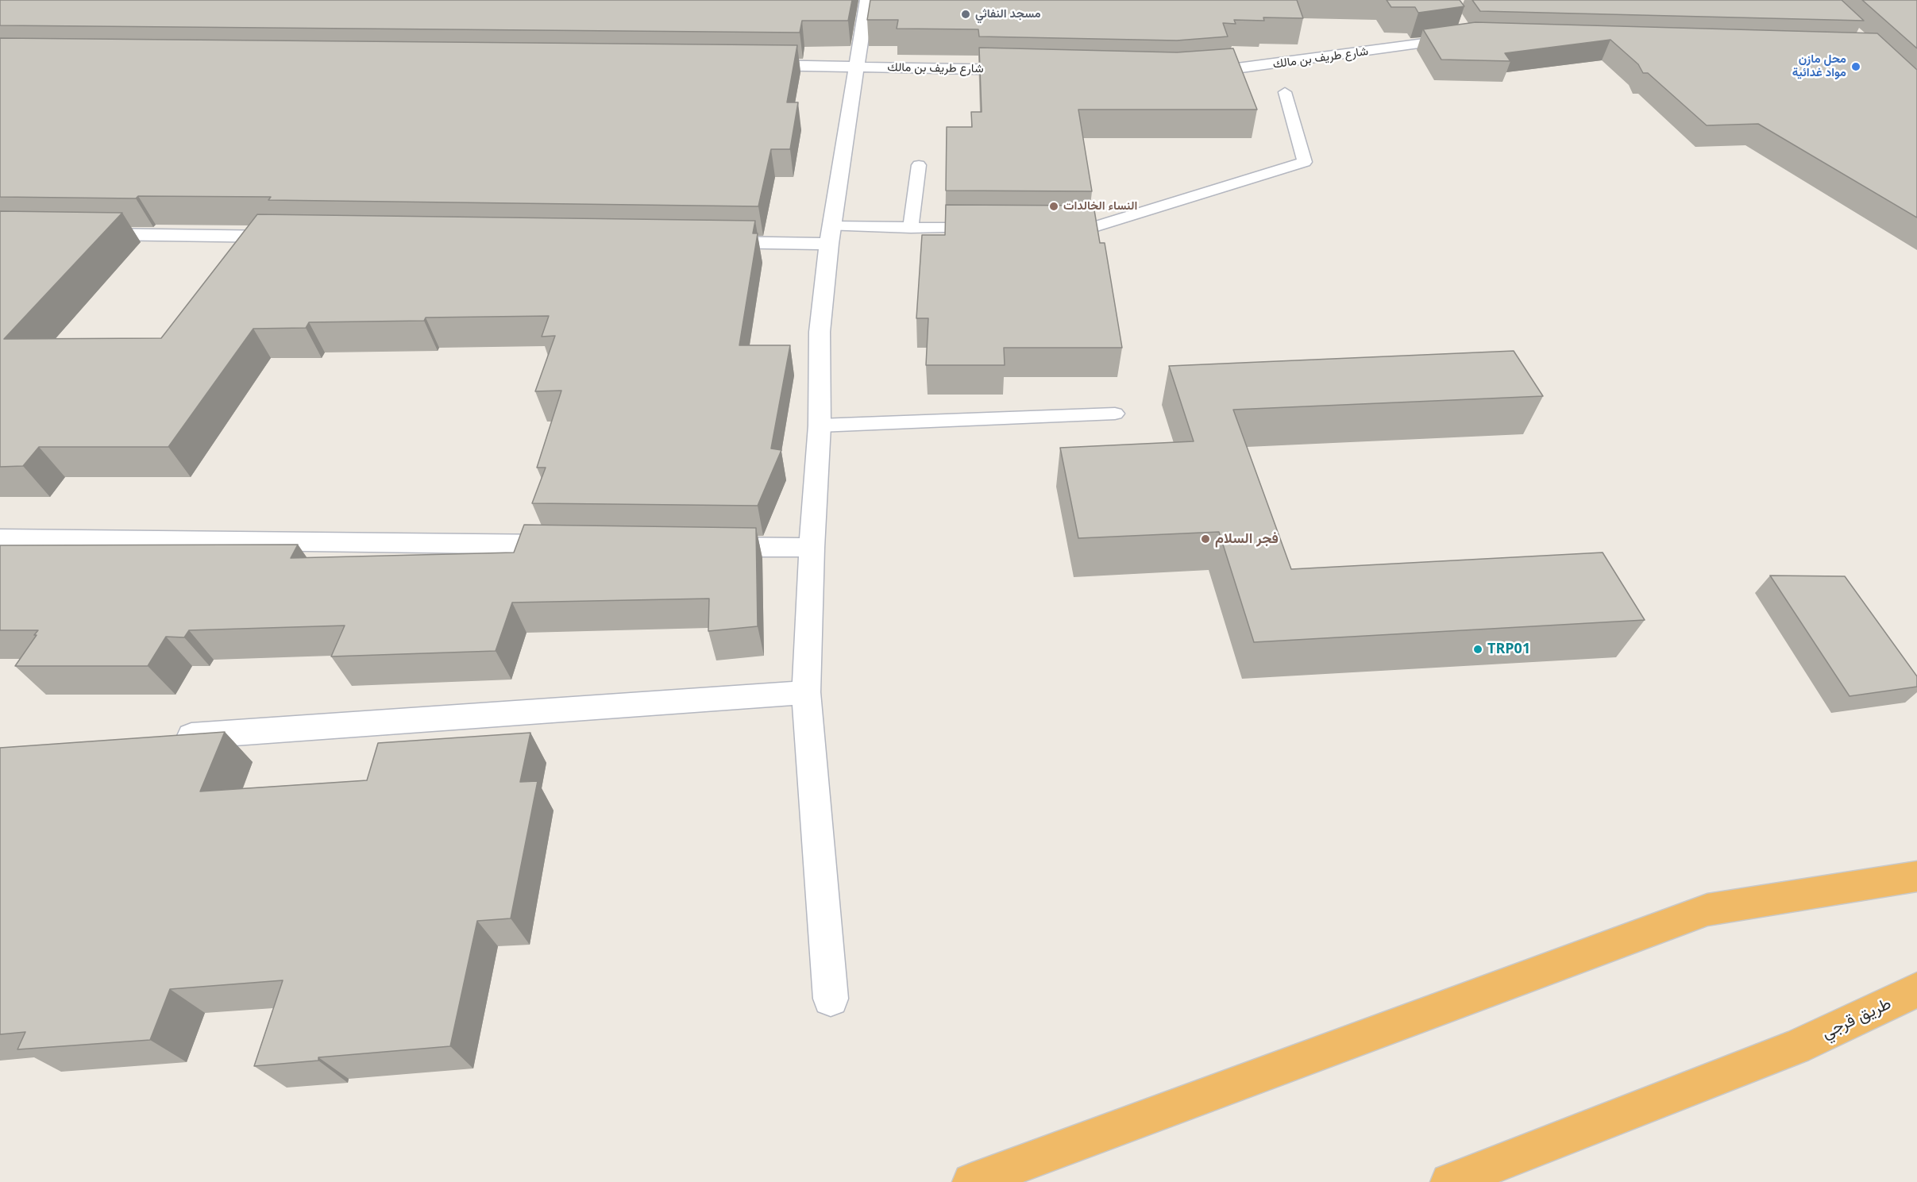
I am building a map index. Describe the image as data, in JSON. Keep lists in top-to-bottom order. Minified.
{"streets":{"highway":["طريق قرجي"],"street":["شارع طريف بن مالك"]},"places":["مسجد النفاثي","محل مازن مواد غدائية","النساء الخالدات","فجر السلام","TRP01"]}
